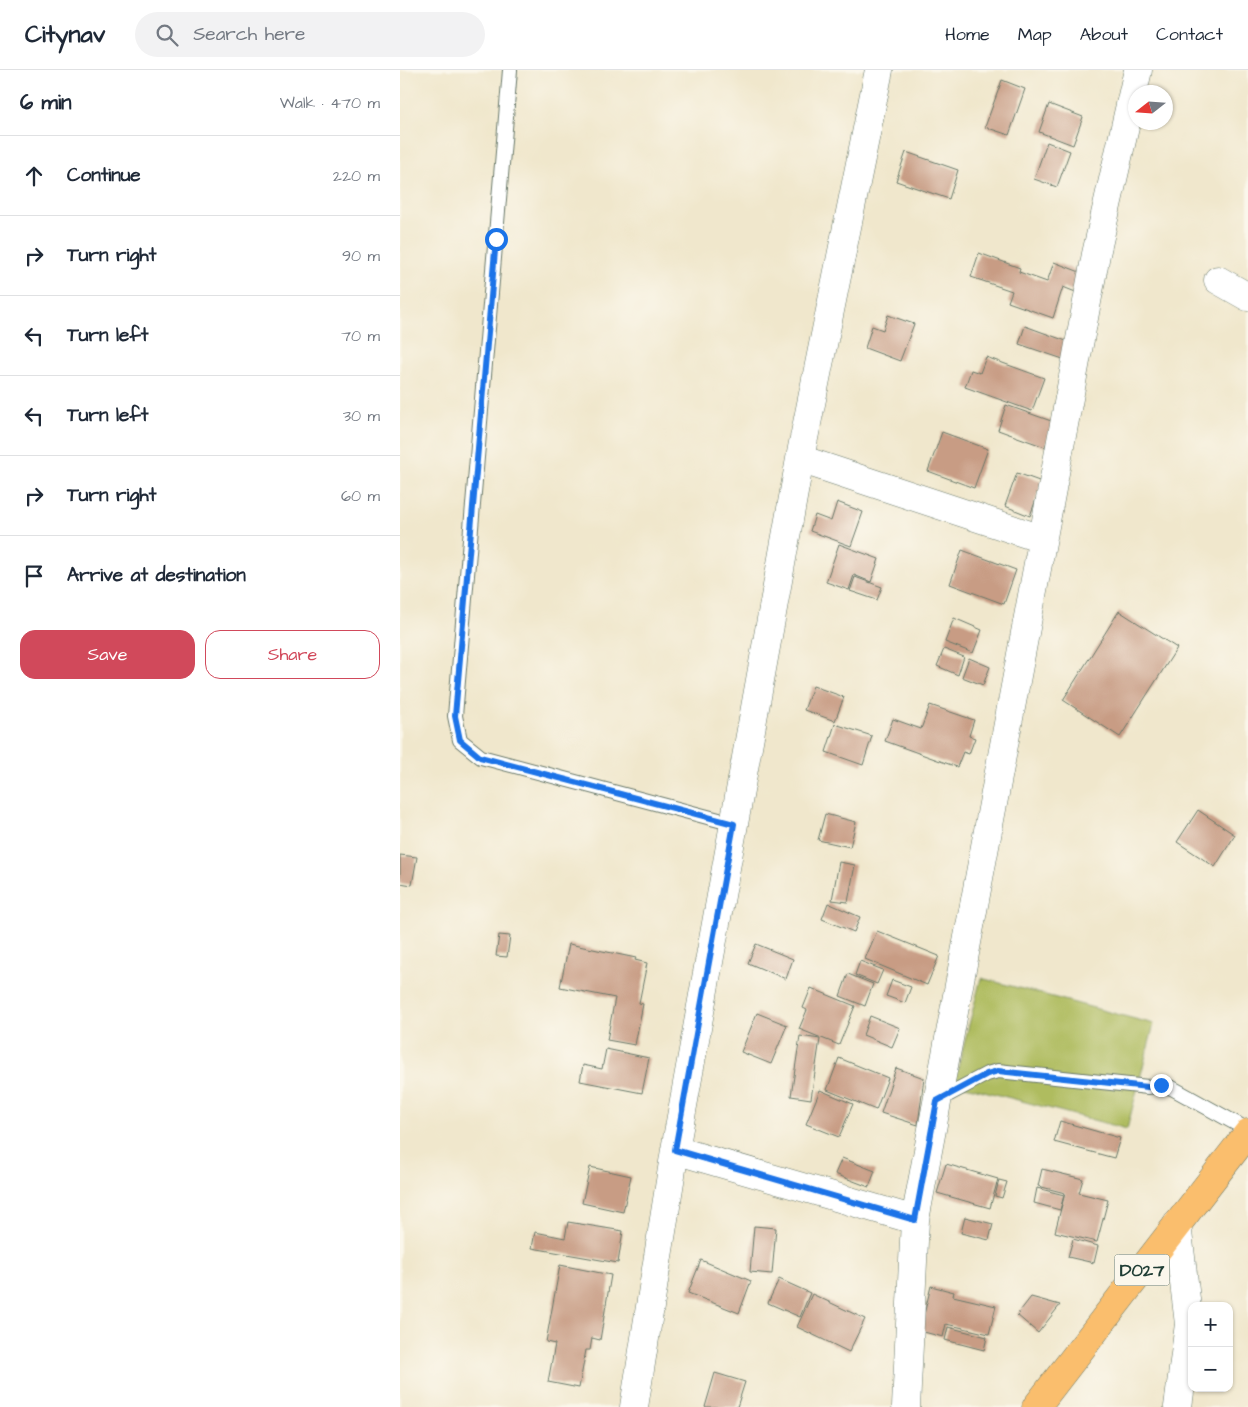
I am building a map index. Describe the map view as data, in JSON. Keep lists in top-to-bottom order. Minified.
{"streets":{"main road":["D027"]},"north":"left","page":{"header":"Citynav","search":"Search here","nav":["Home","Map","About","Contact"],"heading":["6 min","Walk · 470 m"],"list":[["Continue","220 m"],["Turn right","90 m"],["Turn left","70 m"],["Turn left","30 m"],["Turn right","60 m"],"Arrive at destination"],"buttons":["Save","Share"],"map_buttons":["+","−"]}}
